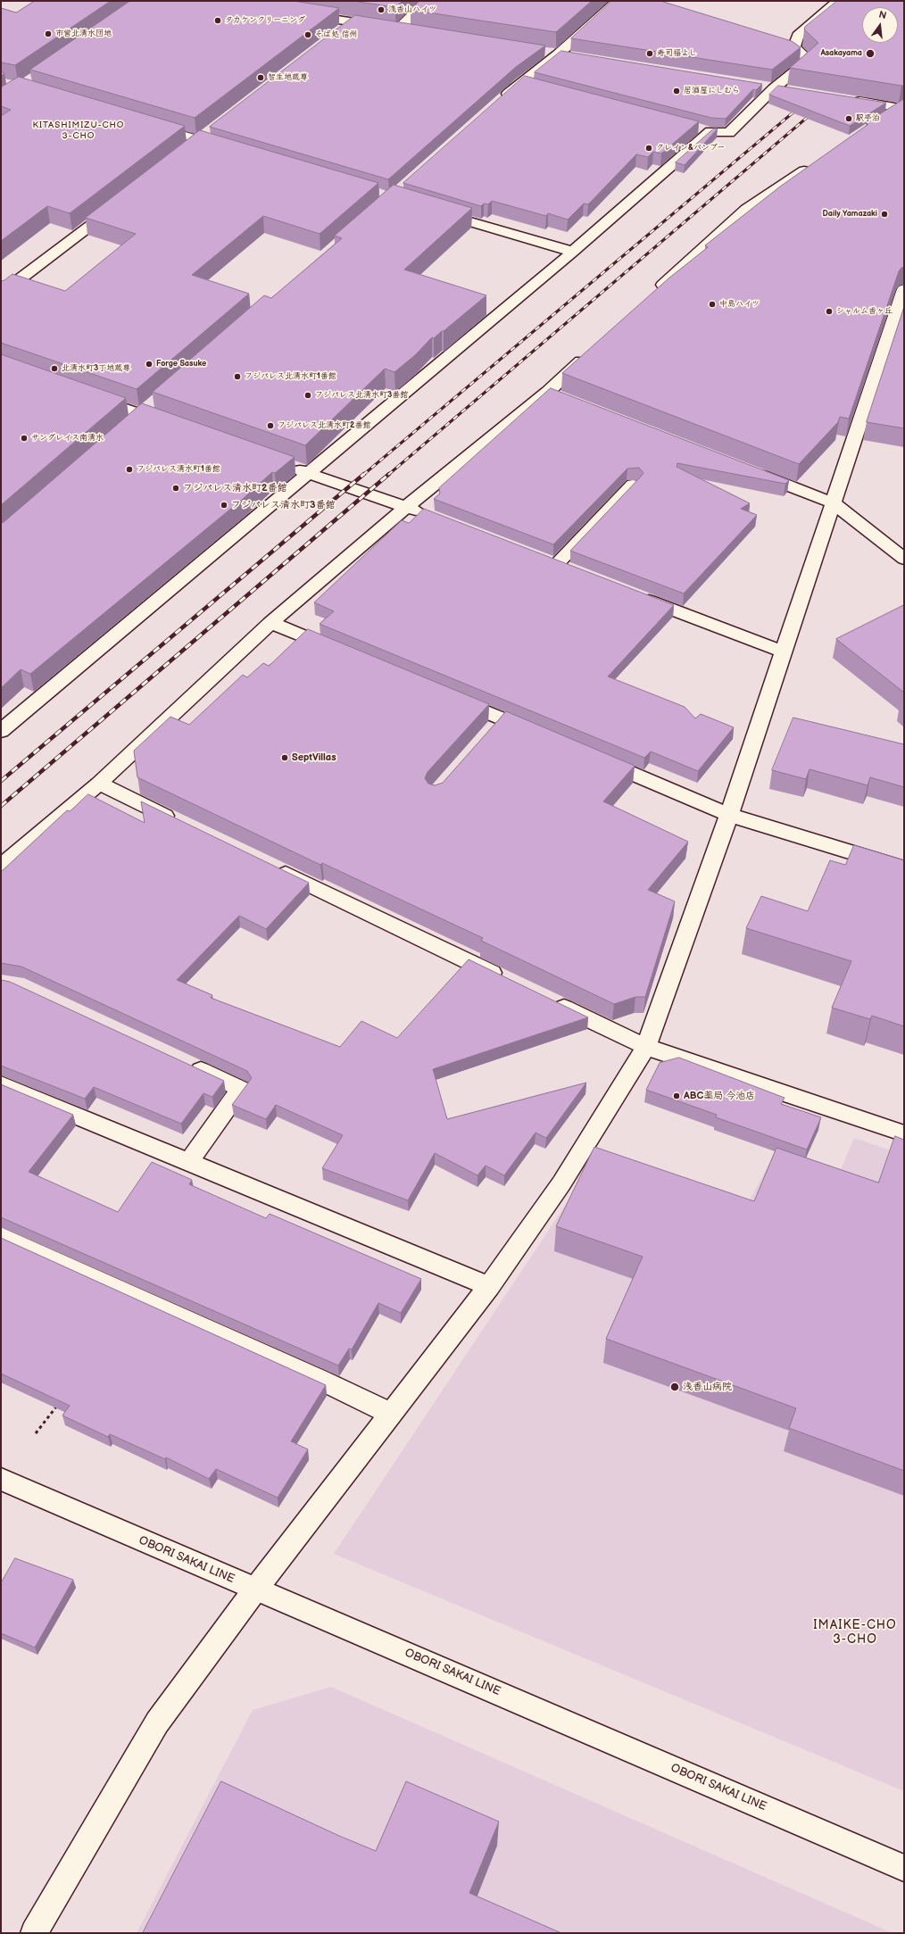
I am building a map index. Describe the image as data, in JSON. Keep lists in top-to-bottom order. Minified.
{"streets":{"street":["OBORI SAKAI LINE"]},"districts":["KITASHIMIZU-CHO 3-CHO","IMAIKE-CHO 3-CHO"],"places":["浅香山ハイツ","タカケンクリーニング","市営北清水団地","そば処 信州","寿司福よし","Asakayama","智生地蔵尊","居酒屋にしむら","駅亭泊","クレイン&バンブー","Daily Yamazaki","中島ハイツ","シャルム香ヶ丘","Forge Sasuke","北清水町3丁地蔵尊","フジパレス北清水町1番館","フジパレス北清水町3番館","フジパレス北清水町2番館","サングレイス南清水","フジパレス清水町1番館","フジパレス清水町2番館","フジパレス清水町3番館","SeptVillas","ABC薬局 今池店","浅香山病院"],"north":"top"}
